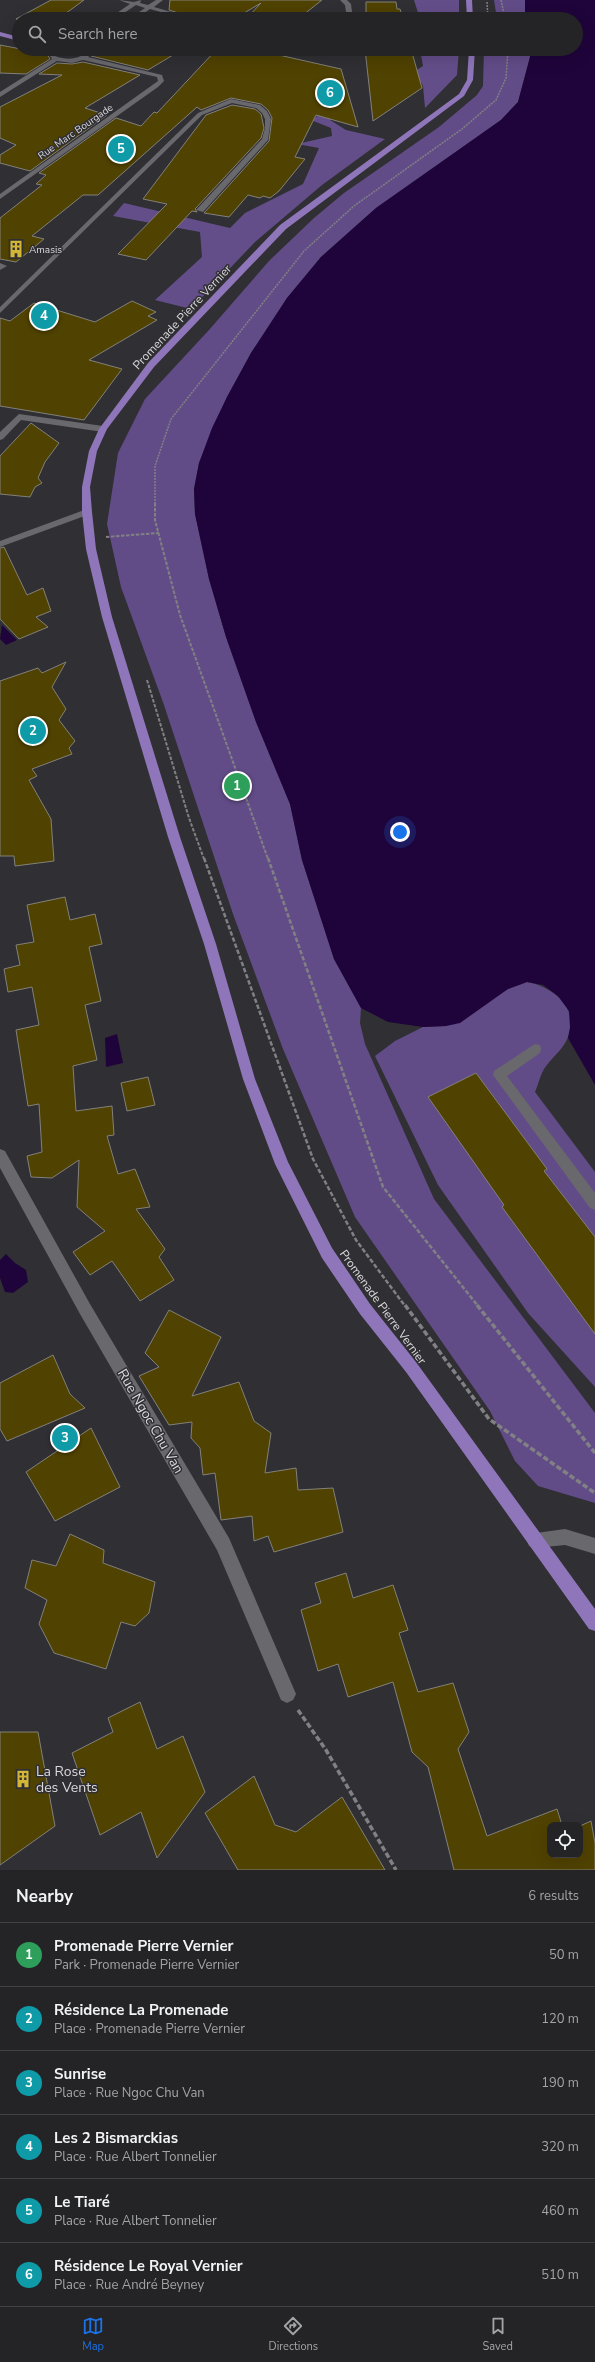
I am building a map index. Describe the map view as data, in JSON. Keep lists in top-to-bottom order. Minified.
{"streets":{"main road":["Promenade Pierre Vernier"],"street":["Rue Marc Bourgade","Rue Ngoc Chu Van"]},"places":{"building":["Amasis","La Rose des Vents"]},"page":{"search":"Search here","pins":["6","5","4","2","1","3"],"heading":["Nearby","6 results"],"list":[{"mark":"1","name":"Promenade Pierre Vernier","note":"Park · Promenade Pierre Vernier","value":"50 m"},{"mark":"2","name":"Résidence La Promenade","note":"Place · Promenade Pierre Vernier","value":"120 m"},{"mark":"3","name":"Sunrise","note":"Place · Rue Ngoc Chu Van","value":"190 m"},{"mark":"4","name":"Les 2 Bismarckias","note":"Place · Rue Albert Tonnelier","value":"320 m"},{"mark":"5","name":"Le Tiaré","note":"Place · Rue Albert Tonnelier","value":"460 m"},{"mark":"6","name":"Résidence Le Royal Vernier","note":"Place · Rue André Beyney","value":"510 m"}],"nav":["Map","Directions","Saved"]}}
